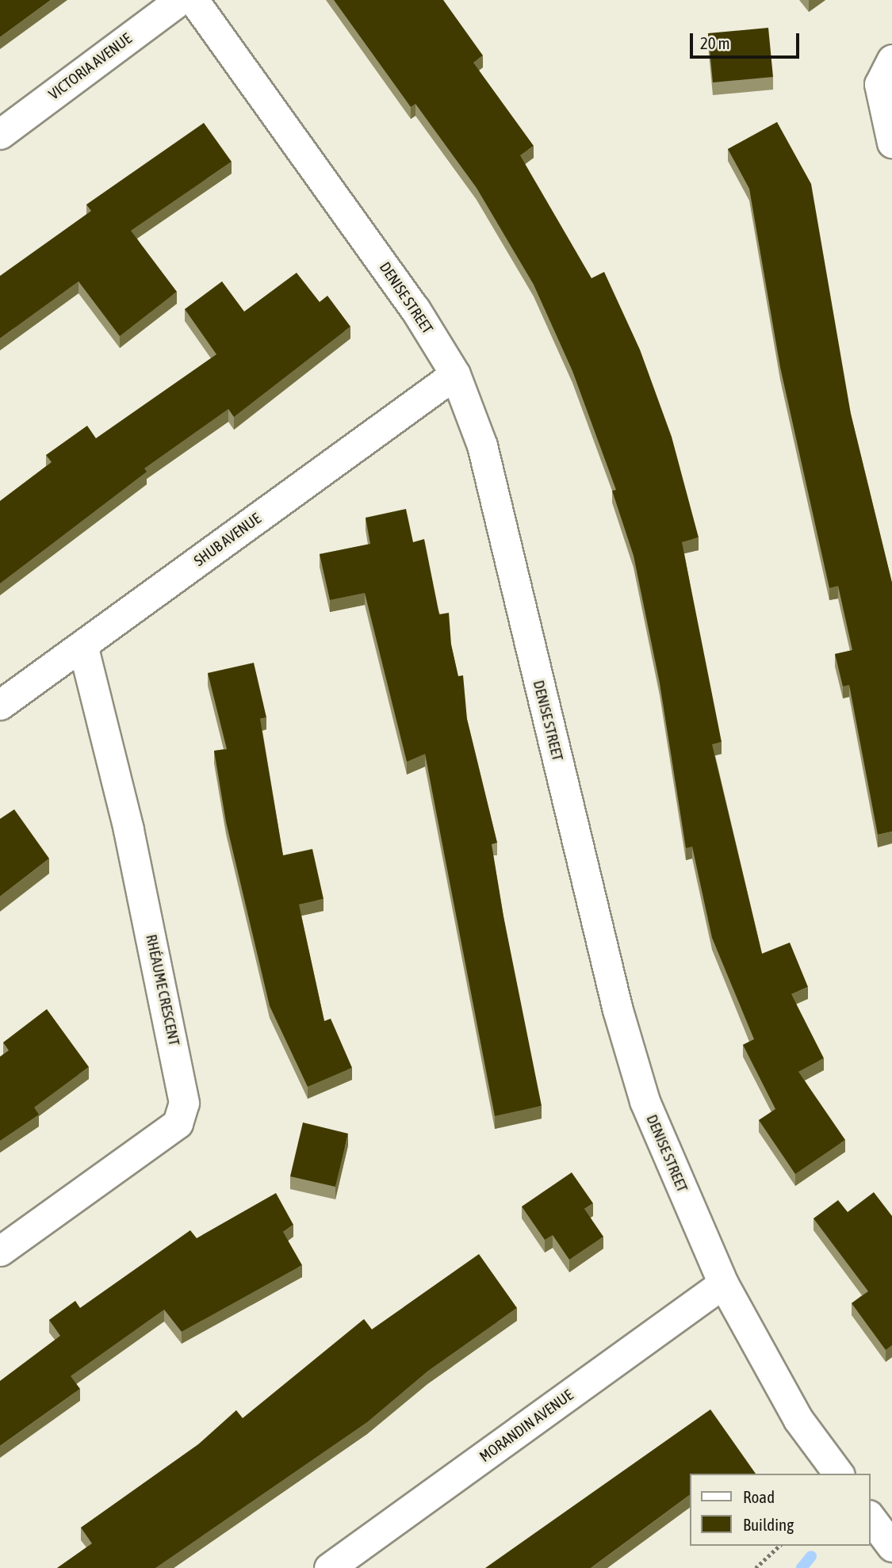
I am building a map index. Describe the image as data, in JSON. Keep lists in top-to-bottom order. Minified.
{"streets":{"street":["VICTORIA AVENUE","DENISE STREET","SHUB AVENUE","RHÉAUME CRESCENT","MORANDIN AVENUE"]},"crossings":[["DENISE STREET","SHUB AVENUE"],["DENISE STREET","MORANDIN AVENUE"],["SHUB AVENUE","RHÉAUME CRESCENT"]],"legend":["Road","Building"],"scale_bar":"20 m"}
